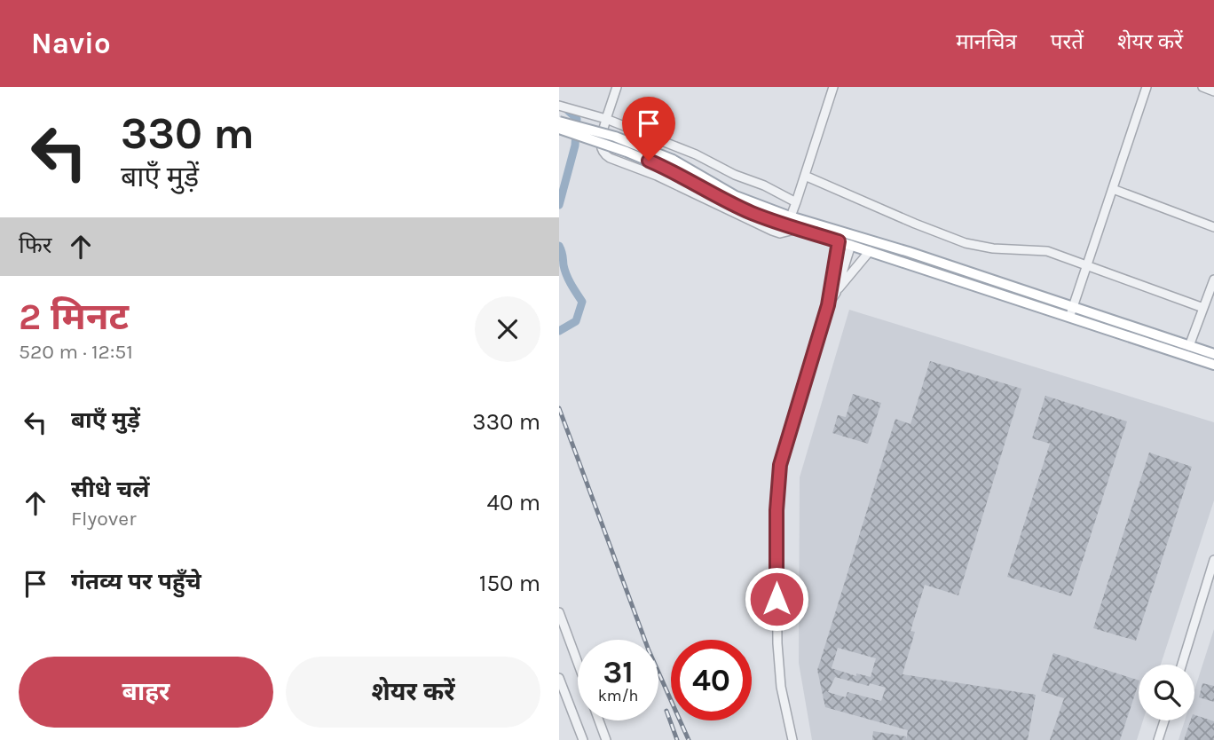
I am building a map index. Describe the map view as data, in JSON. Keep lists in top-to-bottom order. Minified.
{"page":{"header":"Navio","nav":["मानचित्र","परतें","शेयर करें"],"turn":["330 m","बाएँ मुड़ें"],"then":"फिर","heading":["2 मिनट","520 m · 12:51"],"list":[{"name":"बाएँ मुड़ें","value":"330 m"},{"name":"सीधे चलें","note":"Flyover","value":"40 m"},{"name":"गंतव्य पर पहुँचे","value":"150 m"}],"speed":"31 km/h","limit":"40","buttons":["बाहर","शेयर करें"]}}
